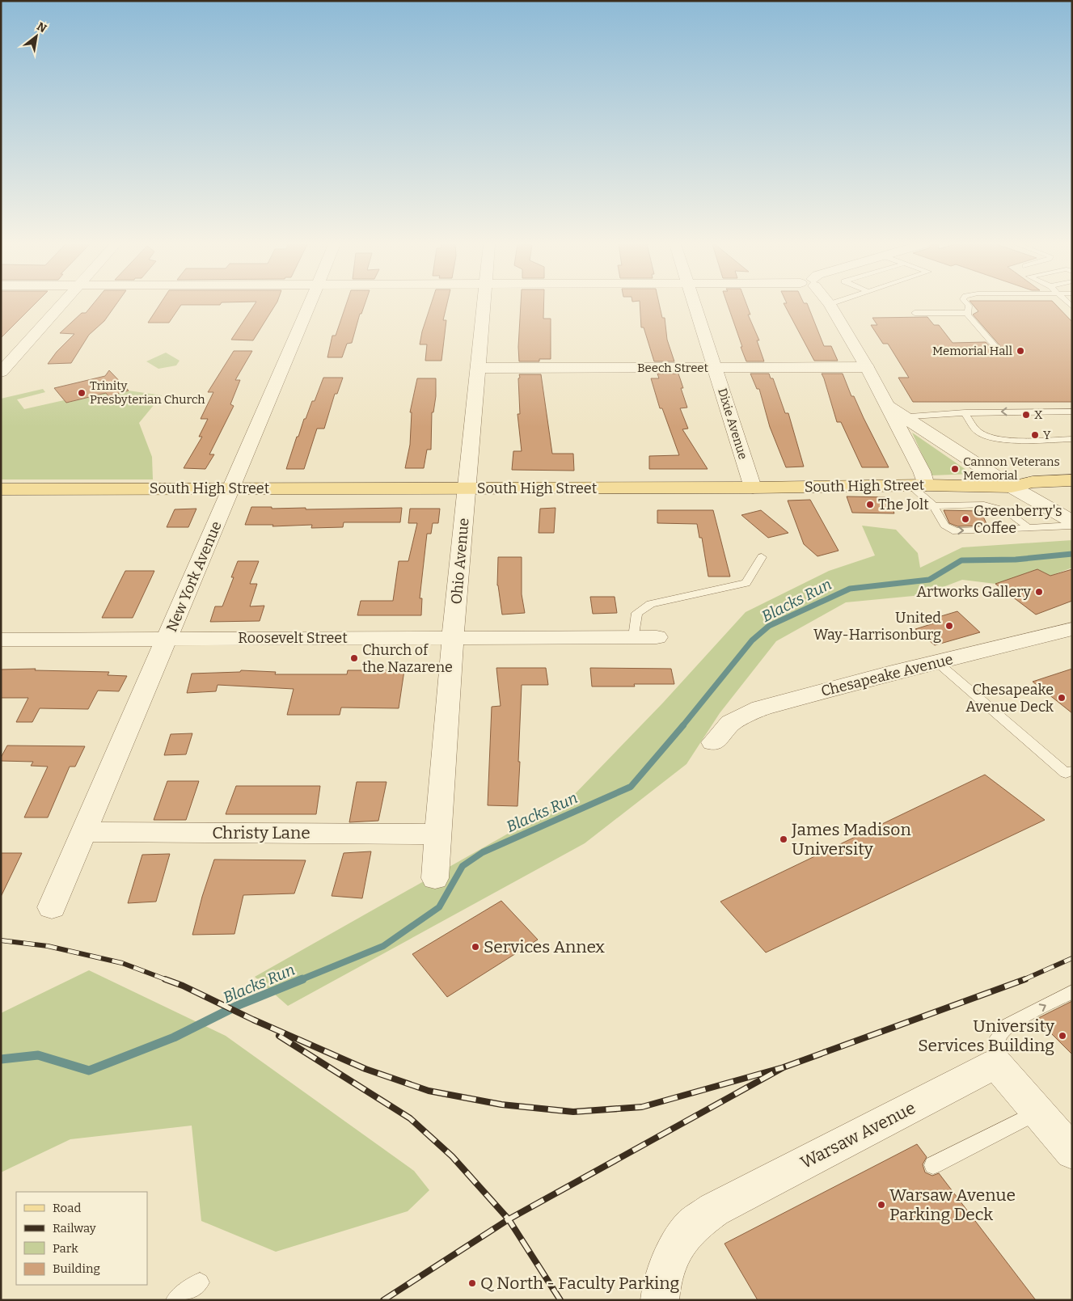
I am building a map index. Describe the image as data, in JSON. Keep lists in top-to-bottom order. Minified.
{"streets":{"main road":["South High Street"],"street":["Beech Street","Dixie Avenue","Ohio Avenue","New York Avenue","Roosevelt Street","Chesapeake Avenue","Christy Lane","Warsaw Avenue"]},"crossings":[["Beech Street","Dixie Avenue"],["Beech Street","Ohio Avenue"],["Dixie Avenue","South High Street"],["South High Street","Ohio Avenue"],["South High Street","New York Avenue"],["Ohio Avenue","Roosevelt Street"],["Ohio Avenue","Christy Lane"],["New York Avenue","Roosevelt Street"],["New York Avenue","Christy Lane"]],"water":["Blacks Run"],"places":["Memorial Hall","Trinity Presbyterian Church","X","Y","Cannon Veterans Memorial","The Jolt","Greenberry's Coffee","Artworks Gallery","United Way-Harrisonburg","Church of the Nazarene","Chesapeake Avenue Deck","James Madison University","Services Annex","University Services Building","Warsaw Avenue Parking Deck","Q North - Faculty Parking"],"legend":["Road","Railway","Park","Building"],"north":"top right"}
